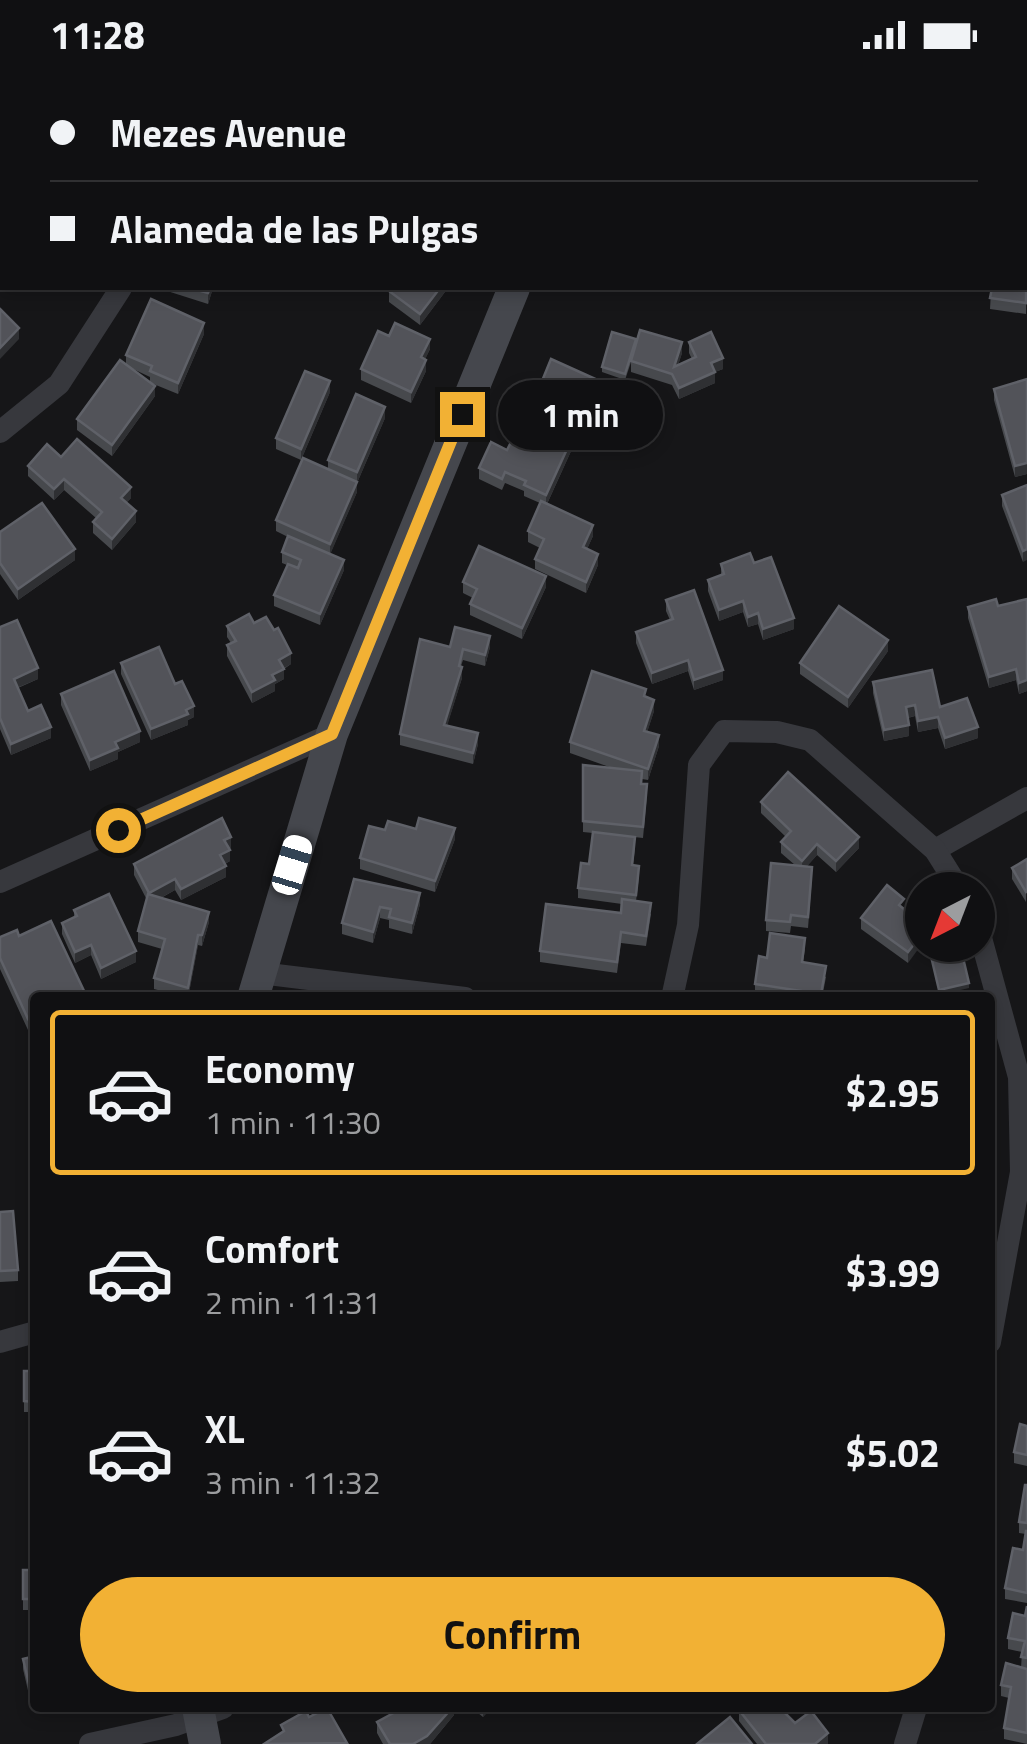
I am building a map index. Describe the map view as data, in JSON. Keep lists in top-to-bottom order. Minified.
{"north":"bottom left","page":{"status":"11:28","banner":["Mezes Avenue","Alameda de las Pulgas"],"bubble":"1 min","list":[{"name":"Economy","note":"1 min · 11:30","value":"$2.95"},{"name":"Comfort","note":"2 min · 11:31","value":"$3.99"},{"name":"XL","note":"3 min · 11:32","value":"$5.02"}],"buttons":"Confirm"}}
